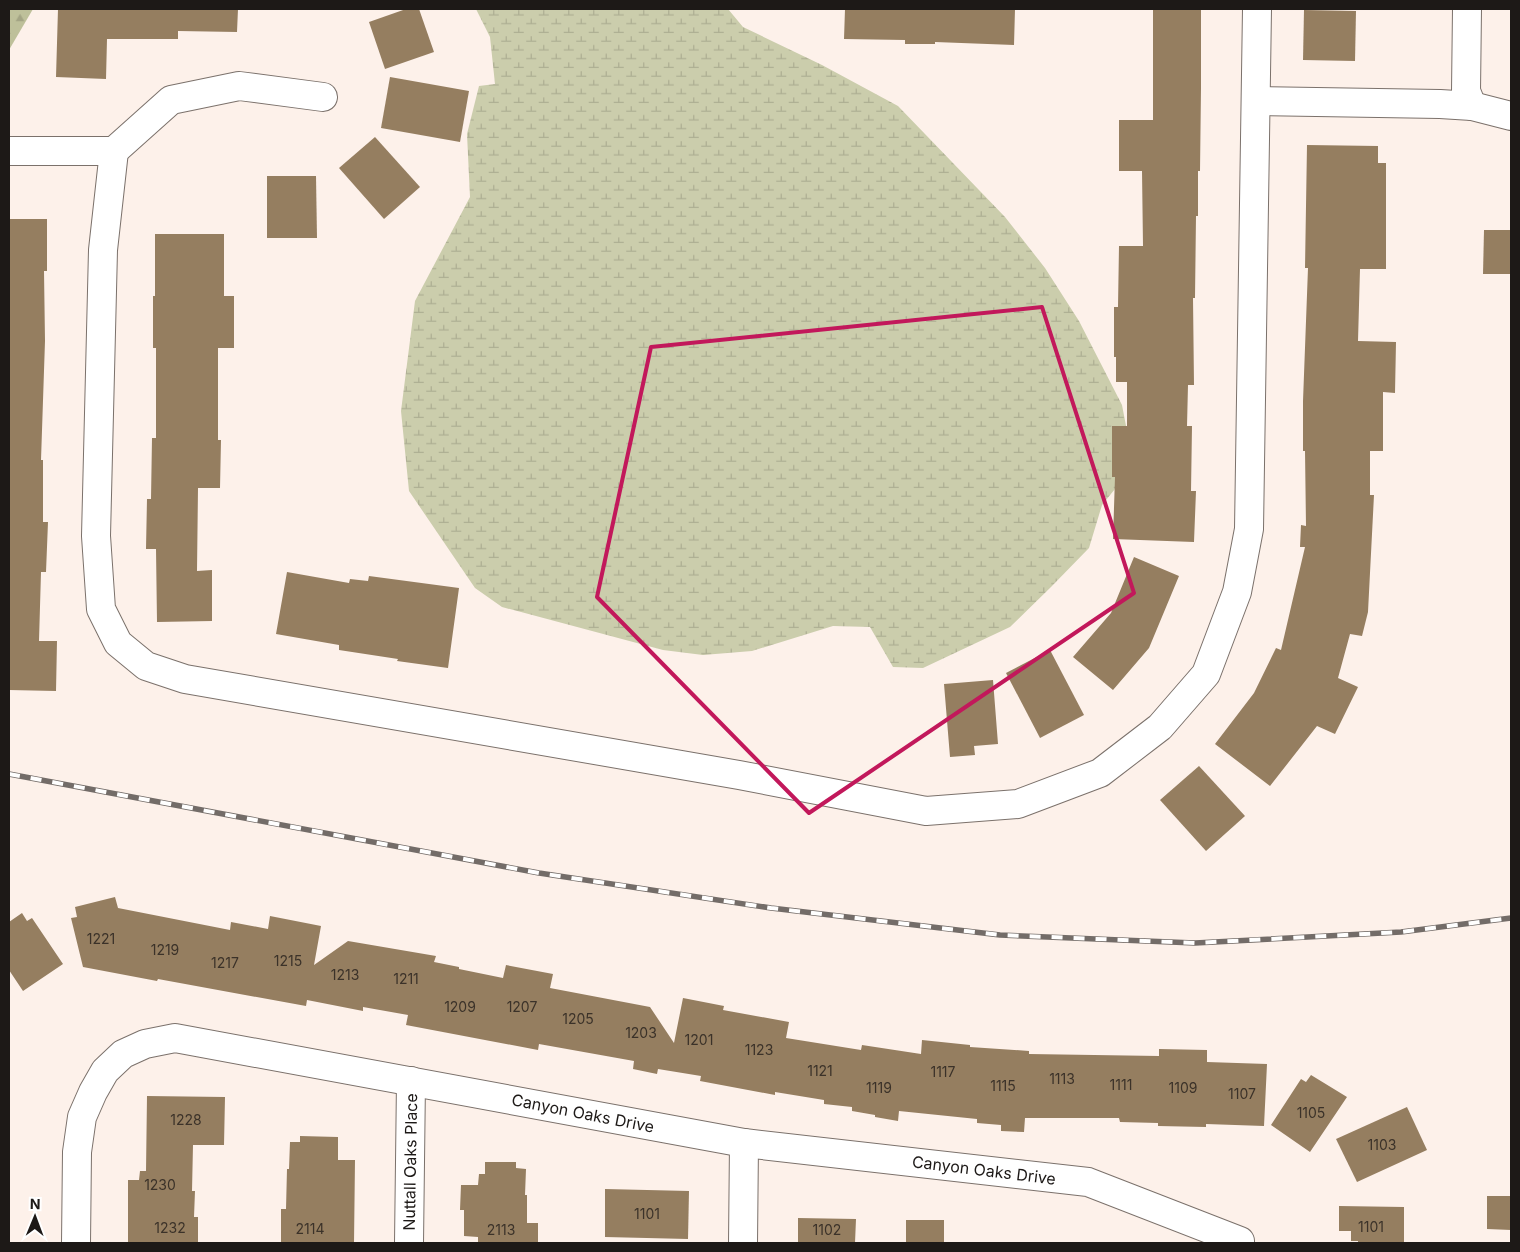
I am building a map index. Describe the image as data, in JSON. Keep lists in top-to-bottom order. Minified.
{"streets":{"street":["Canyon Oaks Drive","Nuttall Oaks Place"]},"crossings":[["Canyon Oaks Drive","Nuttall Oaks Place"]],"house_numbers":["1221","1219","1215","1217","1213","1211","1209","1207","1205","1203","1201","1123","1121","1117","1113","1111","1115","1119","1109","1107","1105","1228","1103","1230","1101","1101","1232","2114","2113","1102"],"north":"top"}
